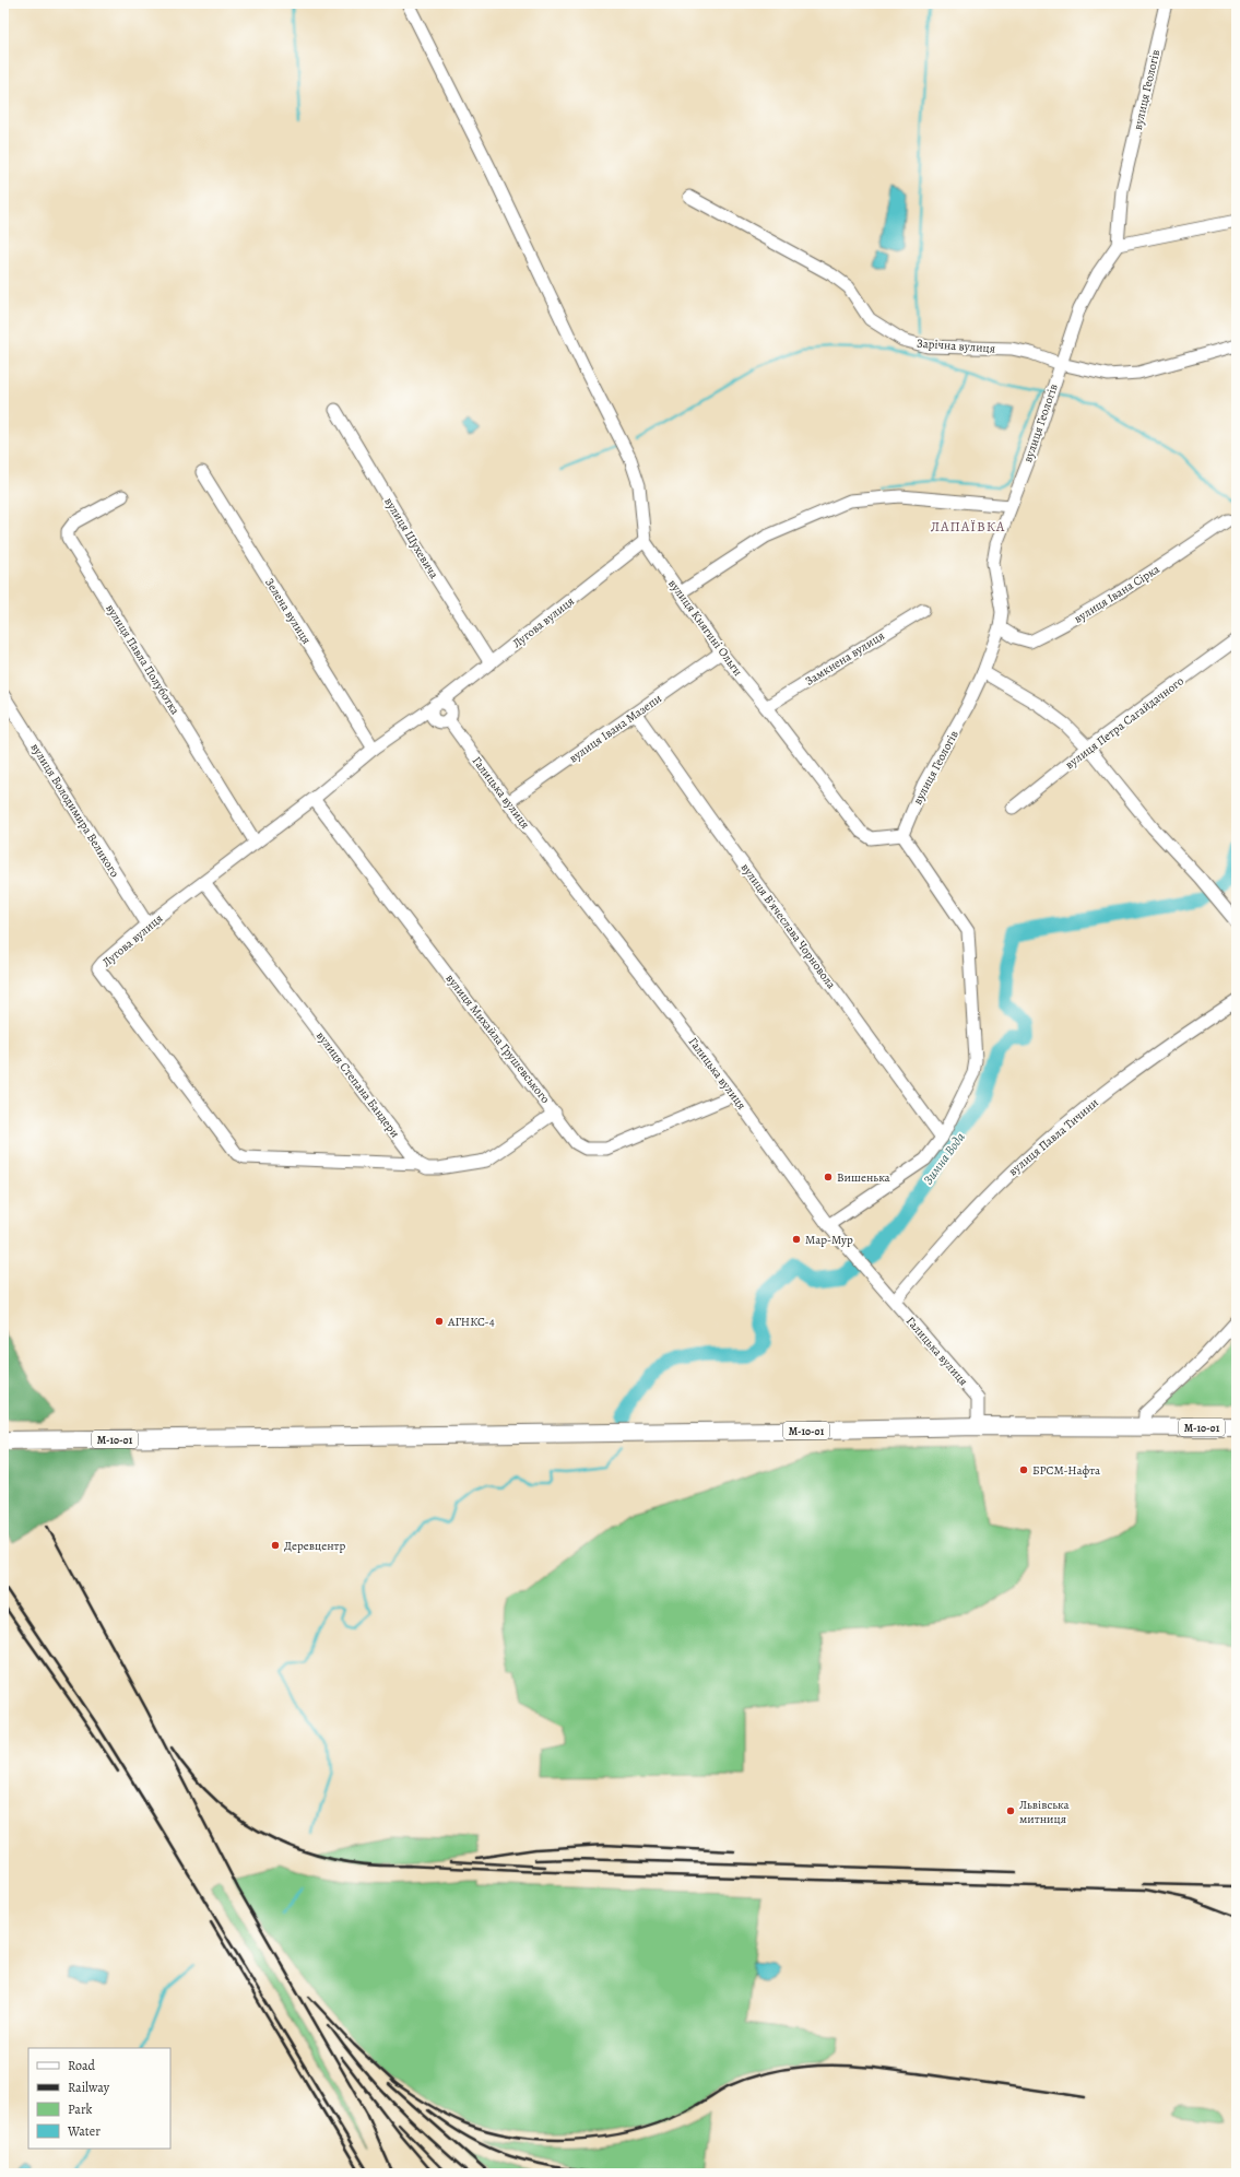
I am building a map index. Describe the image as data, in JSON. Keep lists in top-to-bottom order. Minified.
{"streets":{"highway":["М-10-01"],"street":["вулиця Геологів","Зарічна вулиця","вулиця Шухевича","вулиця Івана Сірка","Зелена вулиця","Лугова вулиця","вулиця Княгині Ольги","Замкнена вулиця","вулиця Павла Полуботка","вулиця Петра Сагайдачного","вулиця Івана Мазепи","Галицька вулиця","вулиця Володимира Великого","вулиця Вʼячеслава Чорновола","вулиця Михайла Грушевського","вулиця Степана Бандери","вулиця Павла Тичини"]},"crossings":[["вулиця Геологів","Зарічна вулиця"],["вулиця Геологів","вулиця Івана Сірка"],["вулиця Геологів","вулиця Княгині Ольги"],["вулиця Шухевича","Лугова вулиця"],["Зелена вулиця","Лугова вулиця"],["Лугова вулиця","вулиця Княгині Ольги"],["Лугова вулиця","вулиця Павла Полуботка"],["Лугова вулиця","Галицька вулиця"],["Лугова вулиця","вулиця Володимира Великого"],["Лугова вулиця","вулиця Михайла Грушевського"],["Лугова вулиця","вулиця Степана Бандери"],["вулиця Княгині Ольги","Замкнена вулиця"],["вулиця Княгині Ольги","вулиця Івана Мазепи"],["вулиця Івана Мазепи","Галицька вулиця"],["вулиця Івана Мазепи","вулиця Вʼячеслава Чорновола"],["Галицька вулиця","вулиця Михайла Грушевського"],["Галицька вулиця","вулиця Павла Тичини"],["Галицька вулиця","М-10-01"]],"districts":["ЛАПАЇВКА"],"water":["Зимна Вода"],"places":["Вишенька","Мар-Мур","АГНКС-4","БРСМ-Нафта","Деревцентр","Львівська митниця"],"legend":["Road","Railway","Park","Water"]}
